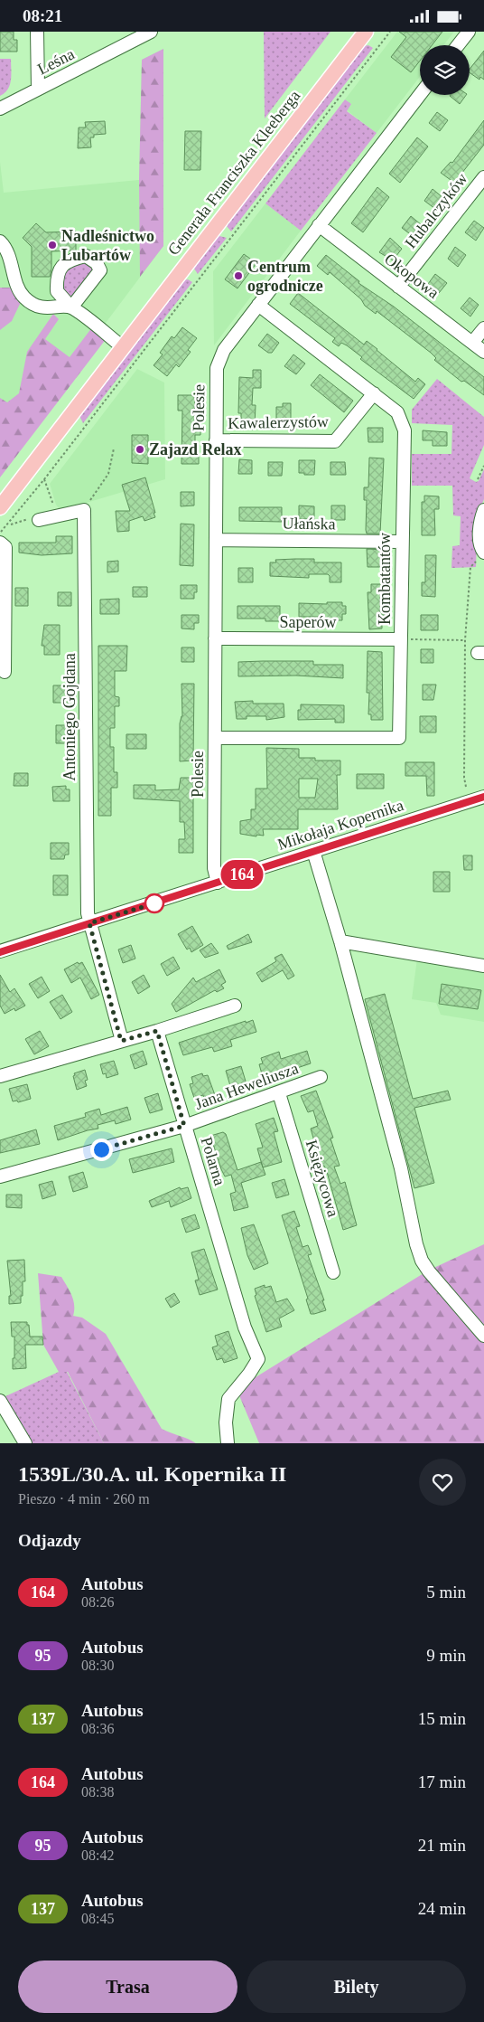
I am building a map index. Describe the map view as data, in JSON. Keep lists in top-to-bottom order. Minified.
{"streets":{"main road":["Generała Franciszka Kleeberga"],"street":["Leśna","Hubalczyków","Okopowa","Polesie","Kawalerzystów","Ułańska","Kombatantów","Saperów","Antoniego Gojdana","Mikołaja Kopernika","Jana Heweliusza","Polarna","Księżycowa"]},"crossings":[["Hubalczyków","Okopowa"],["Okopowa","Polesie"],["Polesie","Kawalerzystów"],["Polesie","Ułańska"],["Polesie","Kombatantów"],["Polesie","Saperów"],["Polesie","Mikołaja Kopernika"],["Kawalerzystów","Kombatantów"],["Ułańska","Kombatantów"],["Kombatantów","Saperów"],["Antoniego Gojdana","Mikołaja Kopernika"],["Jana Heweliusza","Polarna"],["Jana Heweliusza","Księżycowa"]],"places":["Nadleśnictwo Lubartów","Centrum ogrodnicze","Zajazd Relax"],"lines":["bus line 164"],"page":{"status":"08:21","on_map":"164","heading":[["1539L/30.A. ul. Kopernika II","Pieszo · 4 min · 260 m"],"Odjazdy"],"list":[{"mark":"164","name":"Autobus","note":"08:26","value":"5 min"},{"mark":"95","name":"Autobus","note":"08:30","value":"9 min"},{"mark":"137","name":"Autobus","note":"08:36","value":"15 min"},{"mark":"164","name":"Autobus","note":"08:38","value":"17 min"},{"mark":"95","name":"Autobus","note":"08:42","value":"21 min"},{"mark":"137","name":"Autobus","note":"08:45","value":"24 min"}],"buttons":["Trasa","Bilety"]}}
